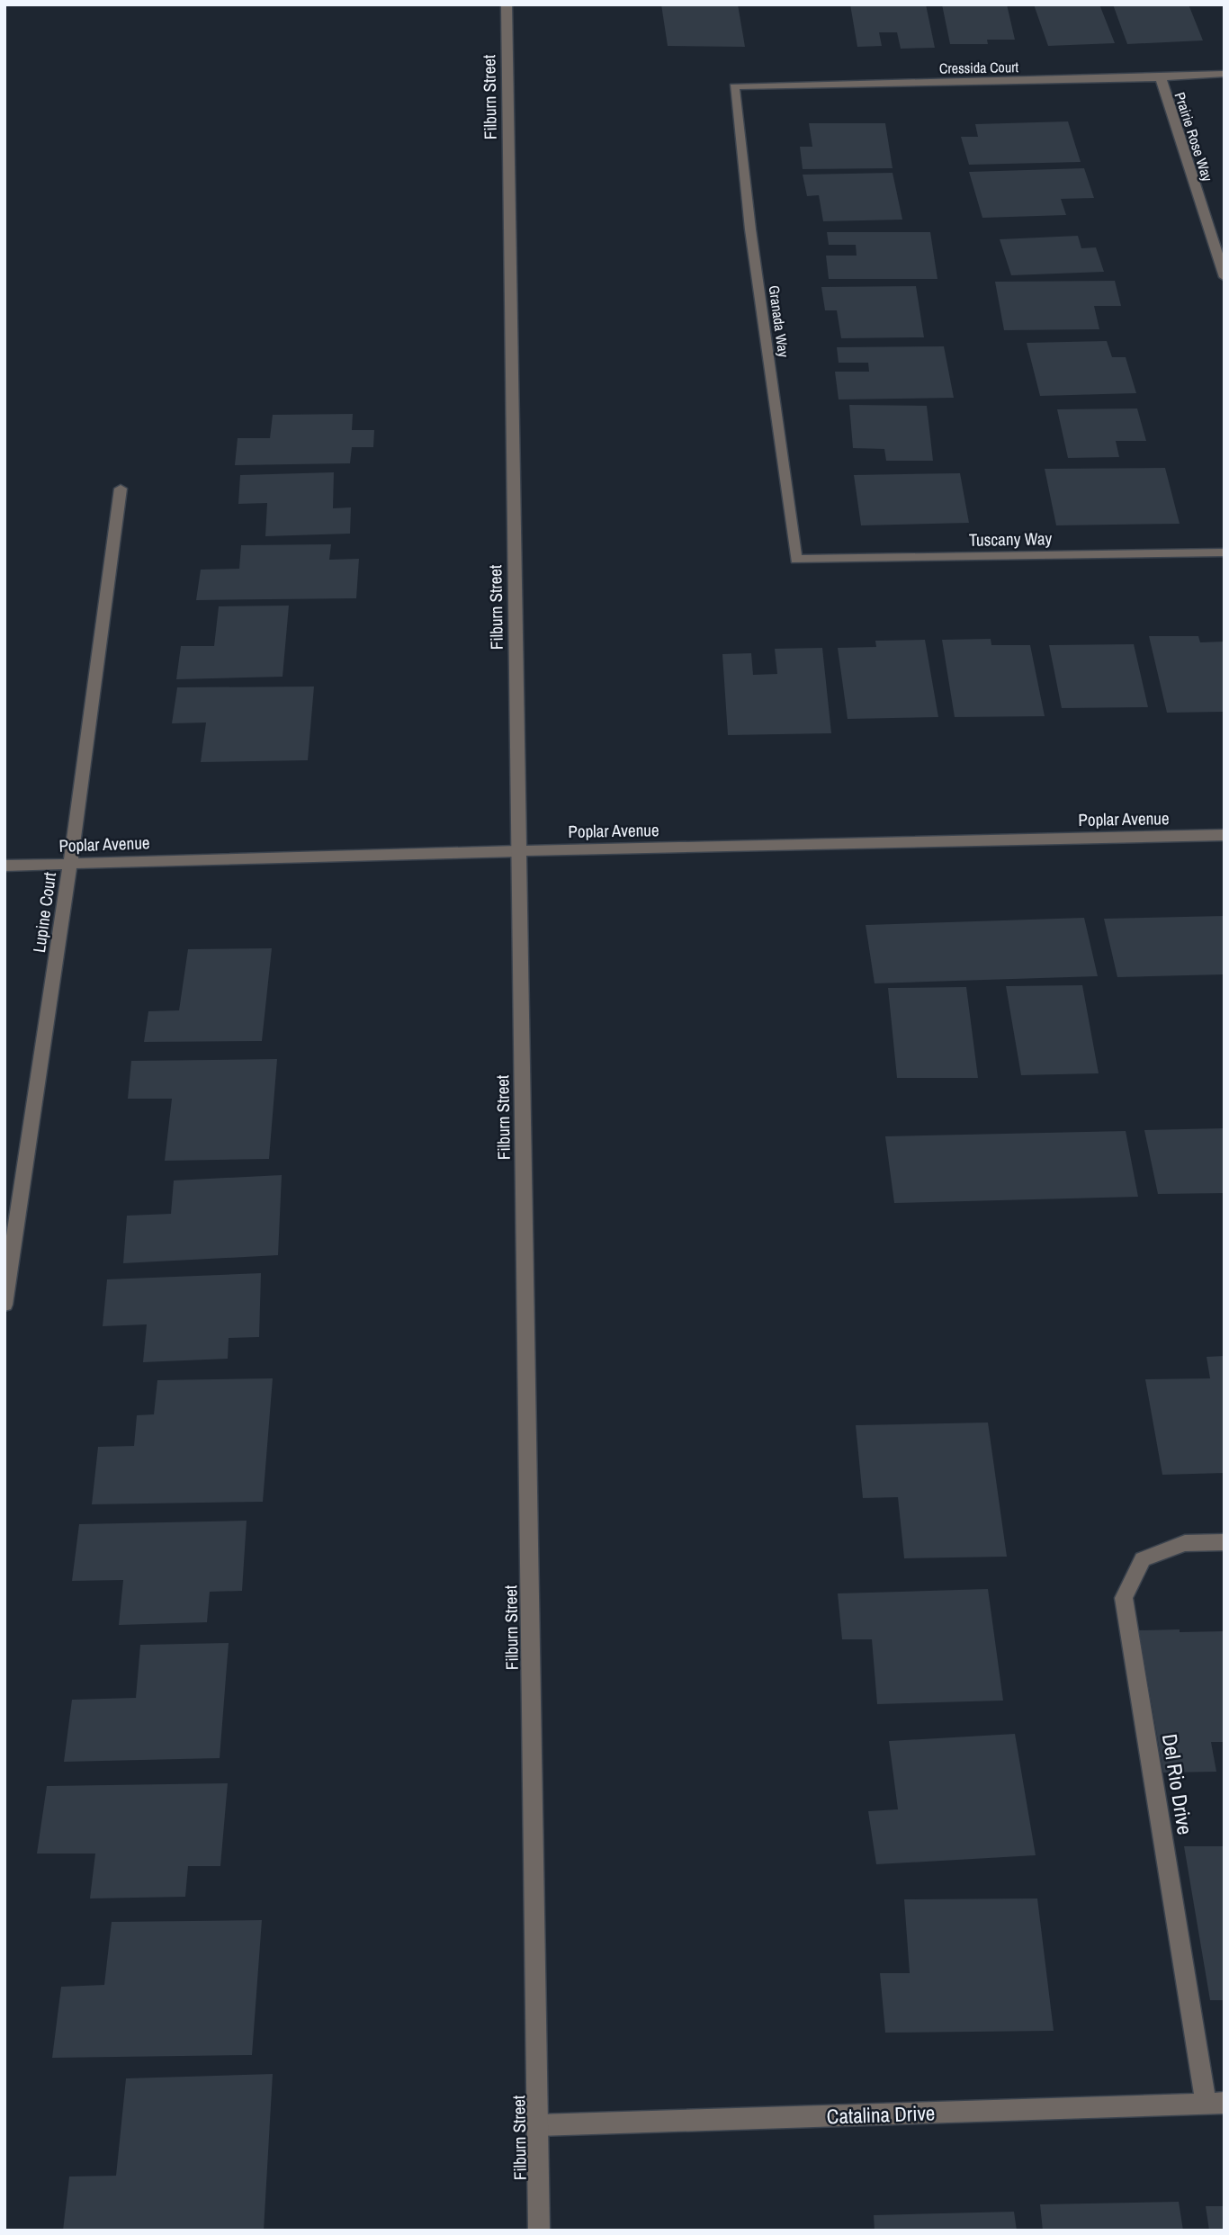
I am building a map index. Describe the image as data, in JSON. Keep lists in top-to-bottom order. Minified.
{"streets":{"street":["Cressida Court","Filburn Street","Prairie Rose Way","Granada Way","Tuscany Way","Poplar Avenue","Lupine Court","Del Rio Drive","Catalina Drive"]},"crossings":[["Cressida Court","Prairie Rose Way"],["Cressida Court","Granada Way"],["Filburn Street","Poplar Avenue"],["Filburn Street","Catalina Drive"],["Granada Way","Tuscany Way"],["Poplar Avenue","Lupine Court"],["Del Rio Drive","Catalina Drive"]]}
